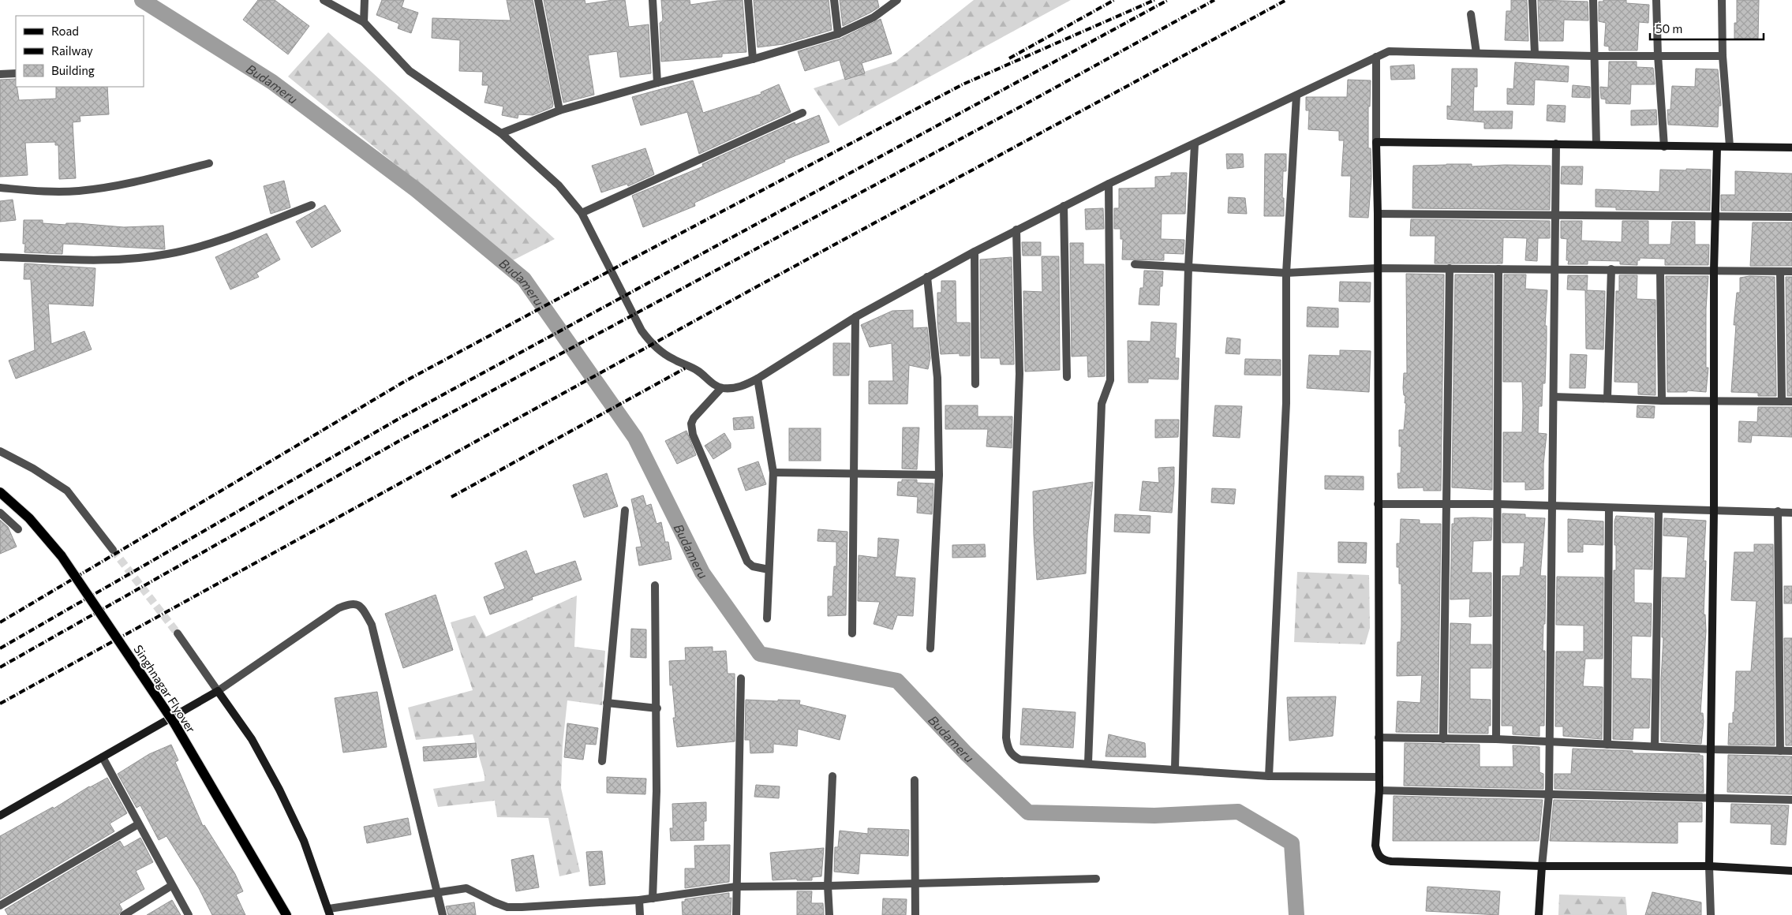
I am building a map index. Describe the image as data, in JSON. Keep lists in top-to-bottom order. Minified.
{"streets":{"main road":["Singhnagar Flyover"]},"water":["Budameru"],"legend":["Road","Railway","Building"],"scale_bar":"50 m"}
